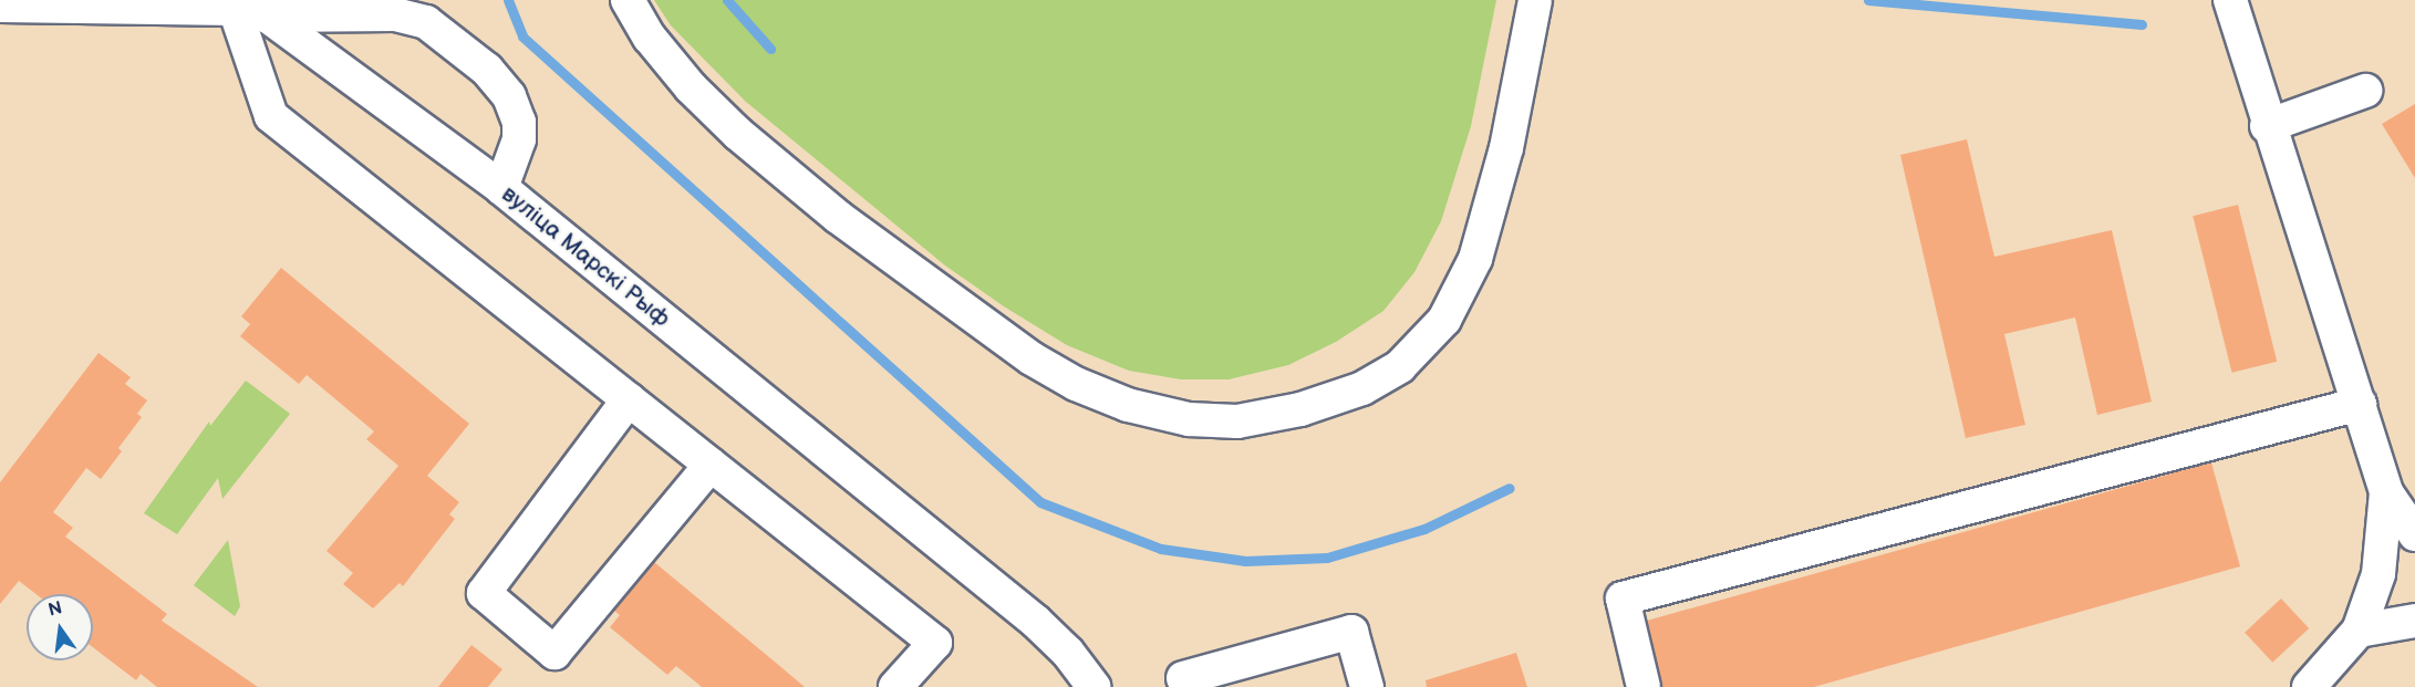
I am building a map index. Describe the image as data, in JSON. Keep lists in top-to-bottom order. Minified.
{"streets":{"street":["вуліца Марскі Рыф"]},"north":"top"}
